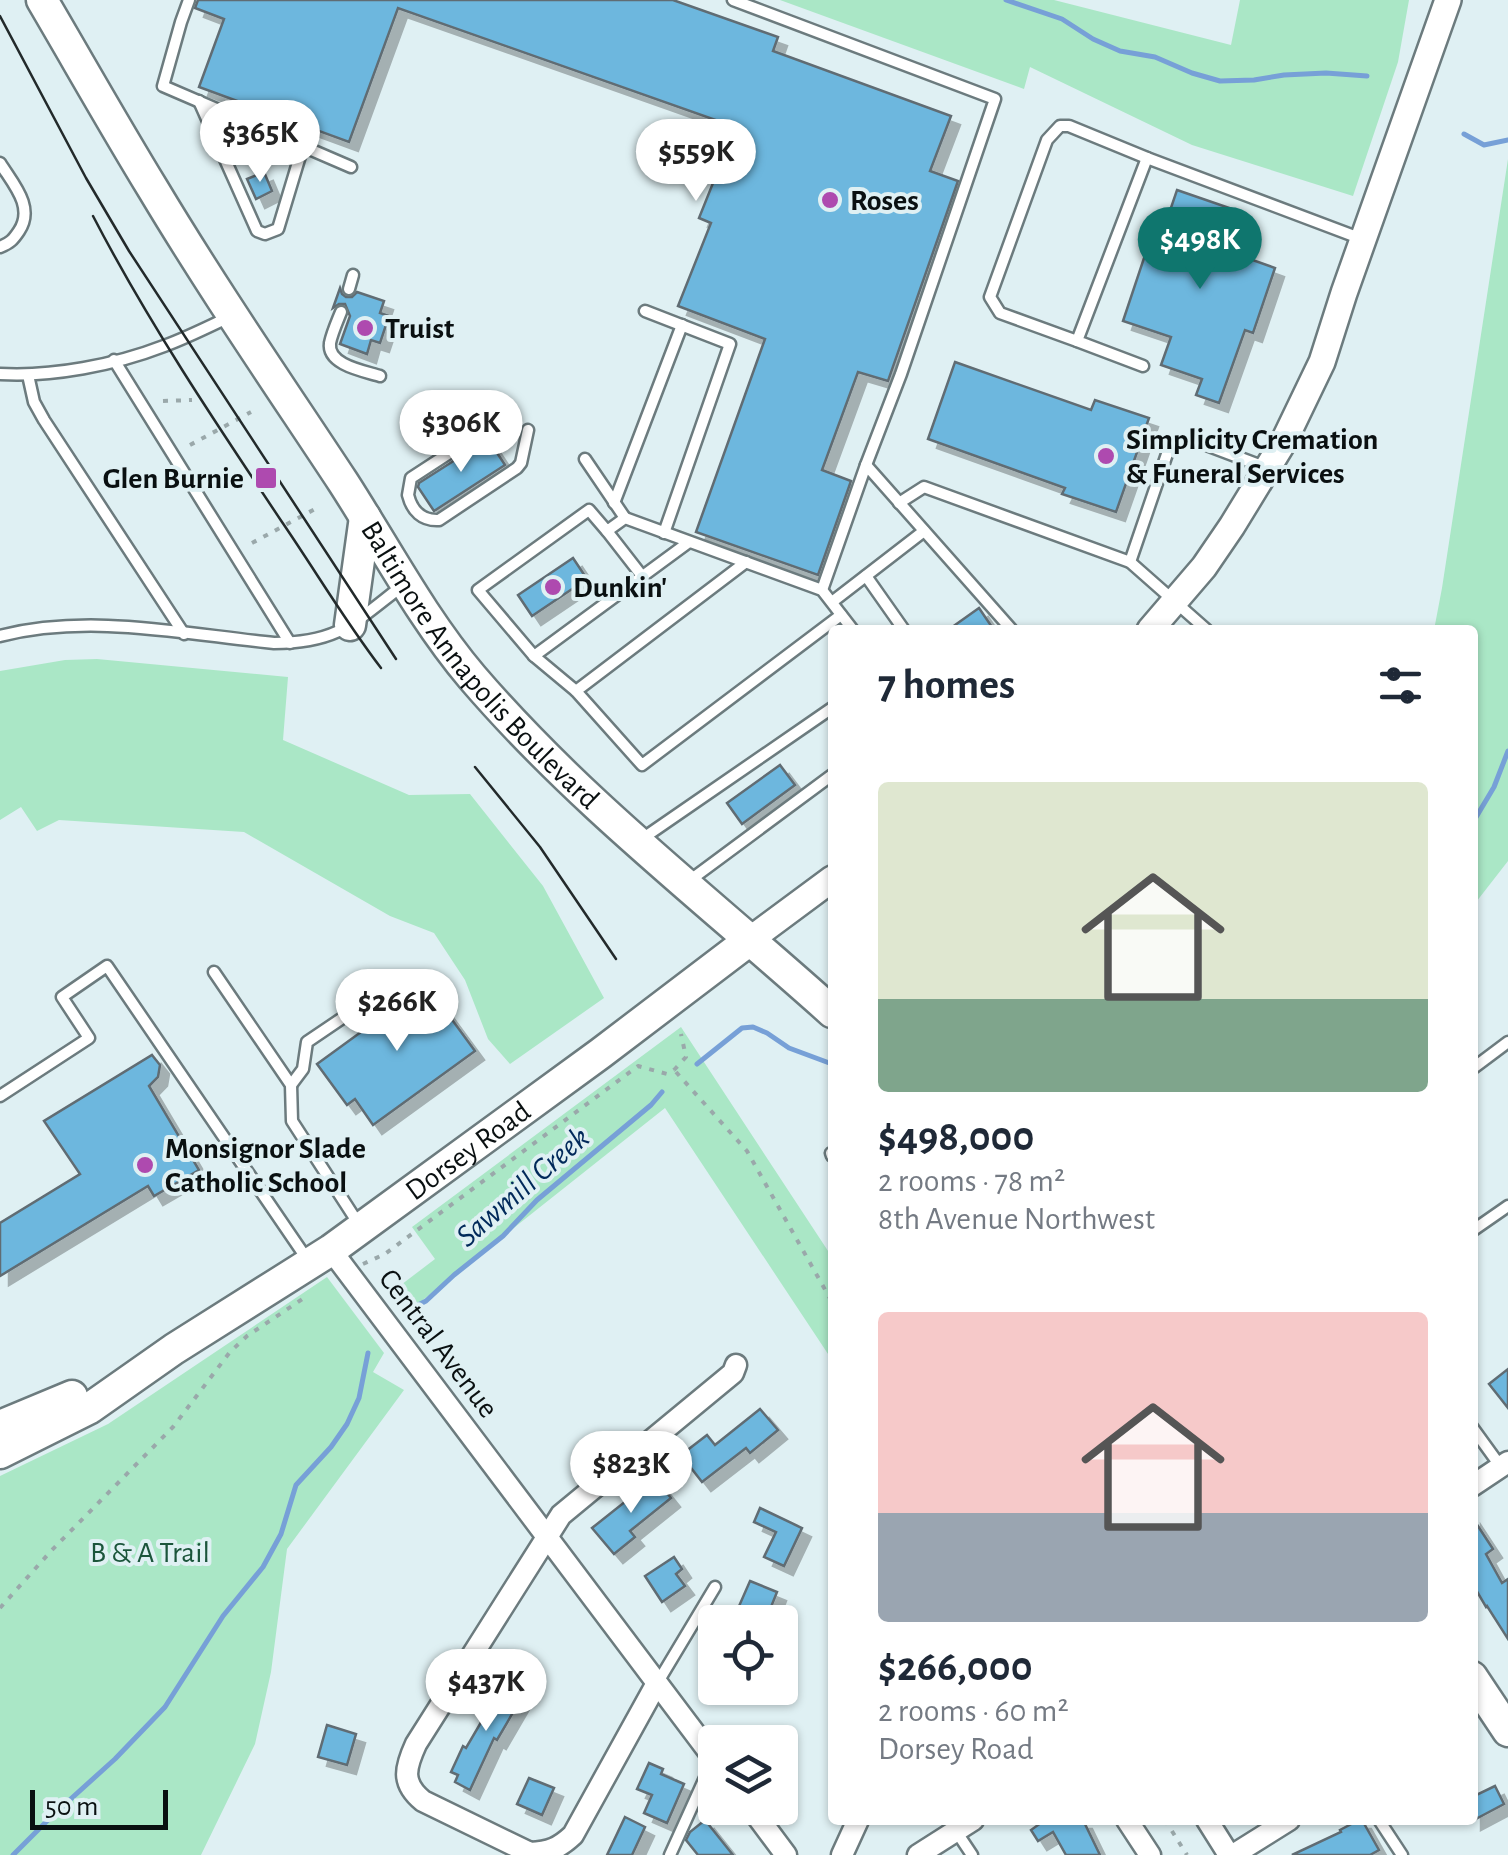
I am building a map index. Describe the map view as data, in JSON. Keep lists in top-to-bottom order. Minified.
{"streets":{"main road":["Baltimore Annapolis Boulevard","Dorsey Road"],"street":["Central Avenue"]},"crossings":[["Baltimore Annapolis Boulevard","Dorsey Road"],["Dorsey Road","Central Avenue"]],"water":["Sawmill Creek"],"parks":["B & A Trail"],"places":{"other":["Roses","Truist","Simplicity Cremation & Funeral Services","Dunkin'","Monsignor Slade Catholic School"],"transit":["Glen Burnie"]},"scale_bar":"50 m","page":{"price":["$365K","$559K","$498K","$306K","$266K","$823K","$437K"],"heading":"7 homes","list":[{"name":"$498,000","note":"2 rooms · 78 m² · 8th Avenue Northwest"},{"name":"$266,000","note":"2 rooms · 60 m² · Dorsey Road"}],"scale":"50 m"}}
